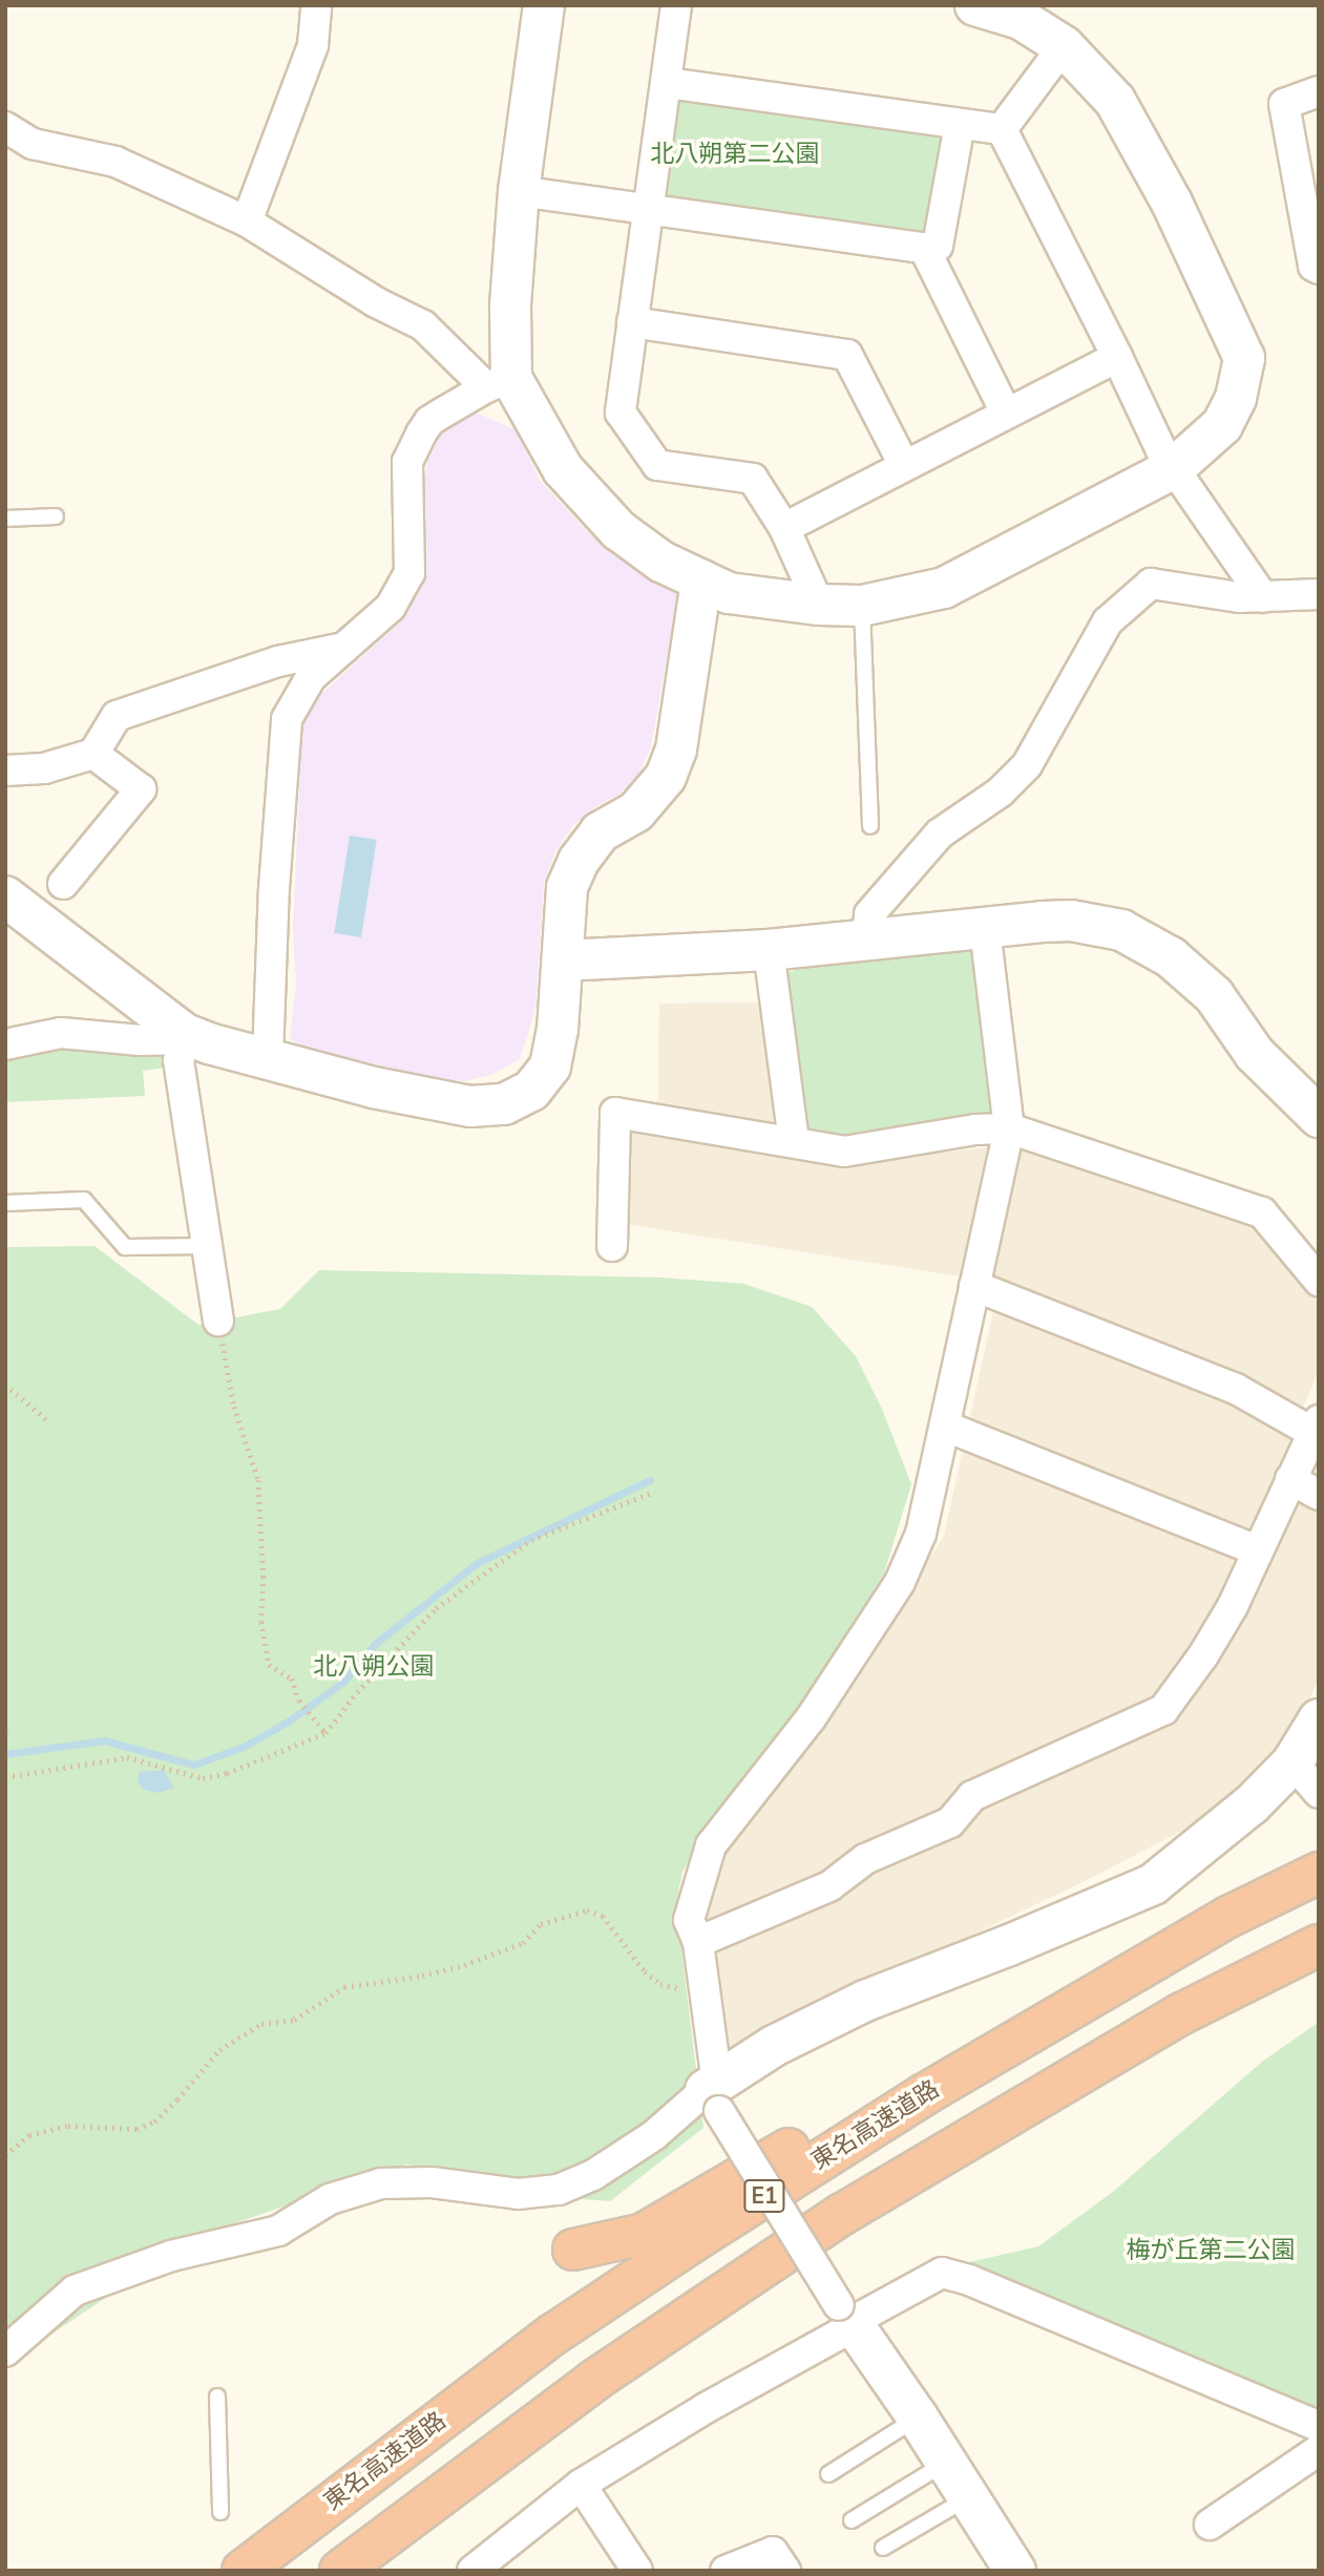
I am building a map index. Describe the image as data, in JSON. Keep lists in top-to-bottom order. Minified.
{"streets":{"highway":["東名高速道路","E1"]},"parks":["北八朔第二公園","北八朔公園","梅が丘第二公園"]}
